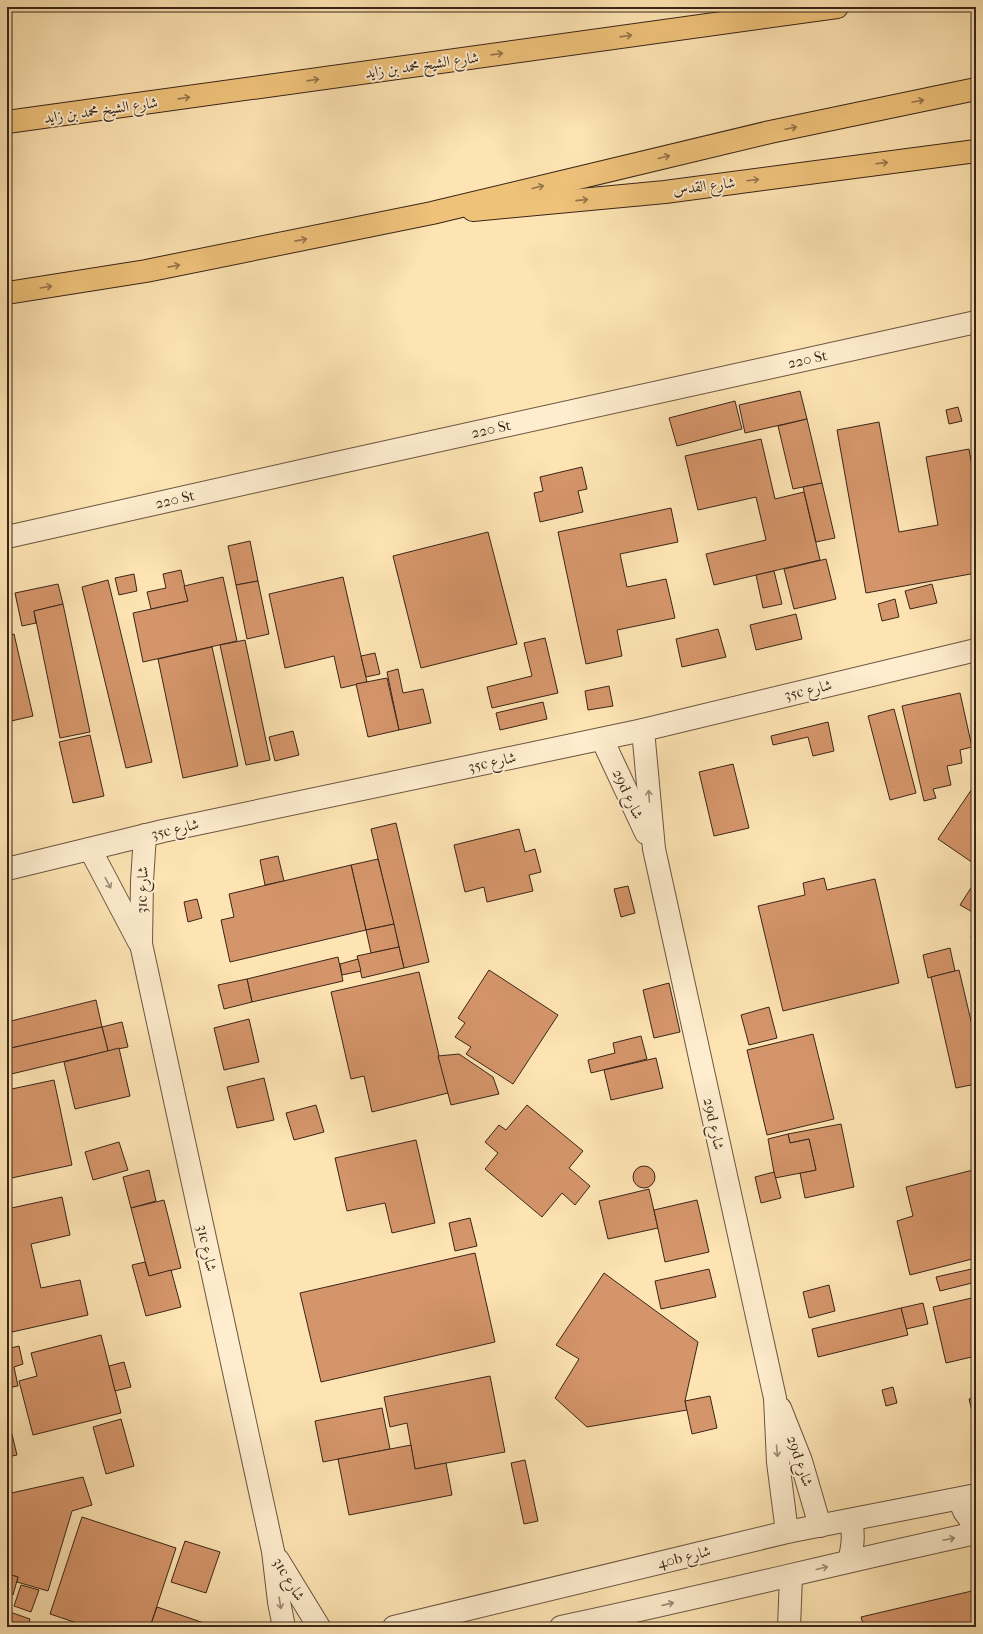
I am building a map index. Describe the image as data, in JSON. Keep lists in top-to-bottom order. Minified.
{"streets":{"main road":["شارع الشيخ محمد بن زايد","شارع القدس"],"street":["220 St","35c شارع","29d شارع","31c شارع","40b شارع"]},"crossings":[["35c شارع","29d شارع"],["35c شارع","31c شارع"],["29d شارع","40b شارع"]]}
